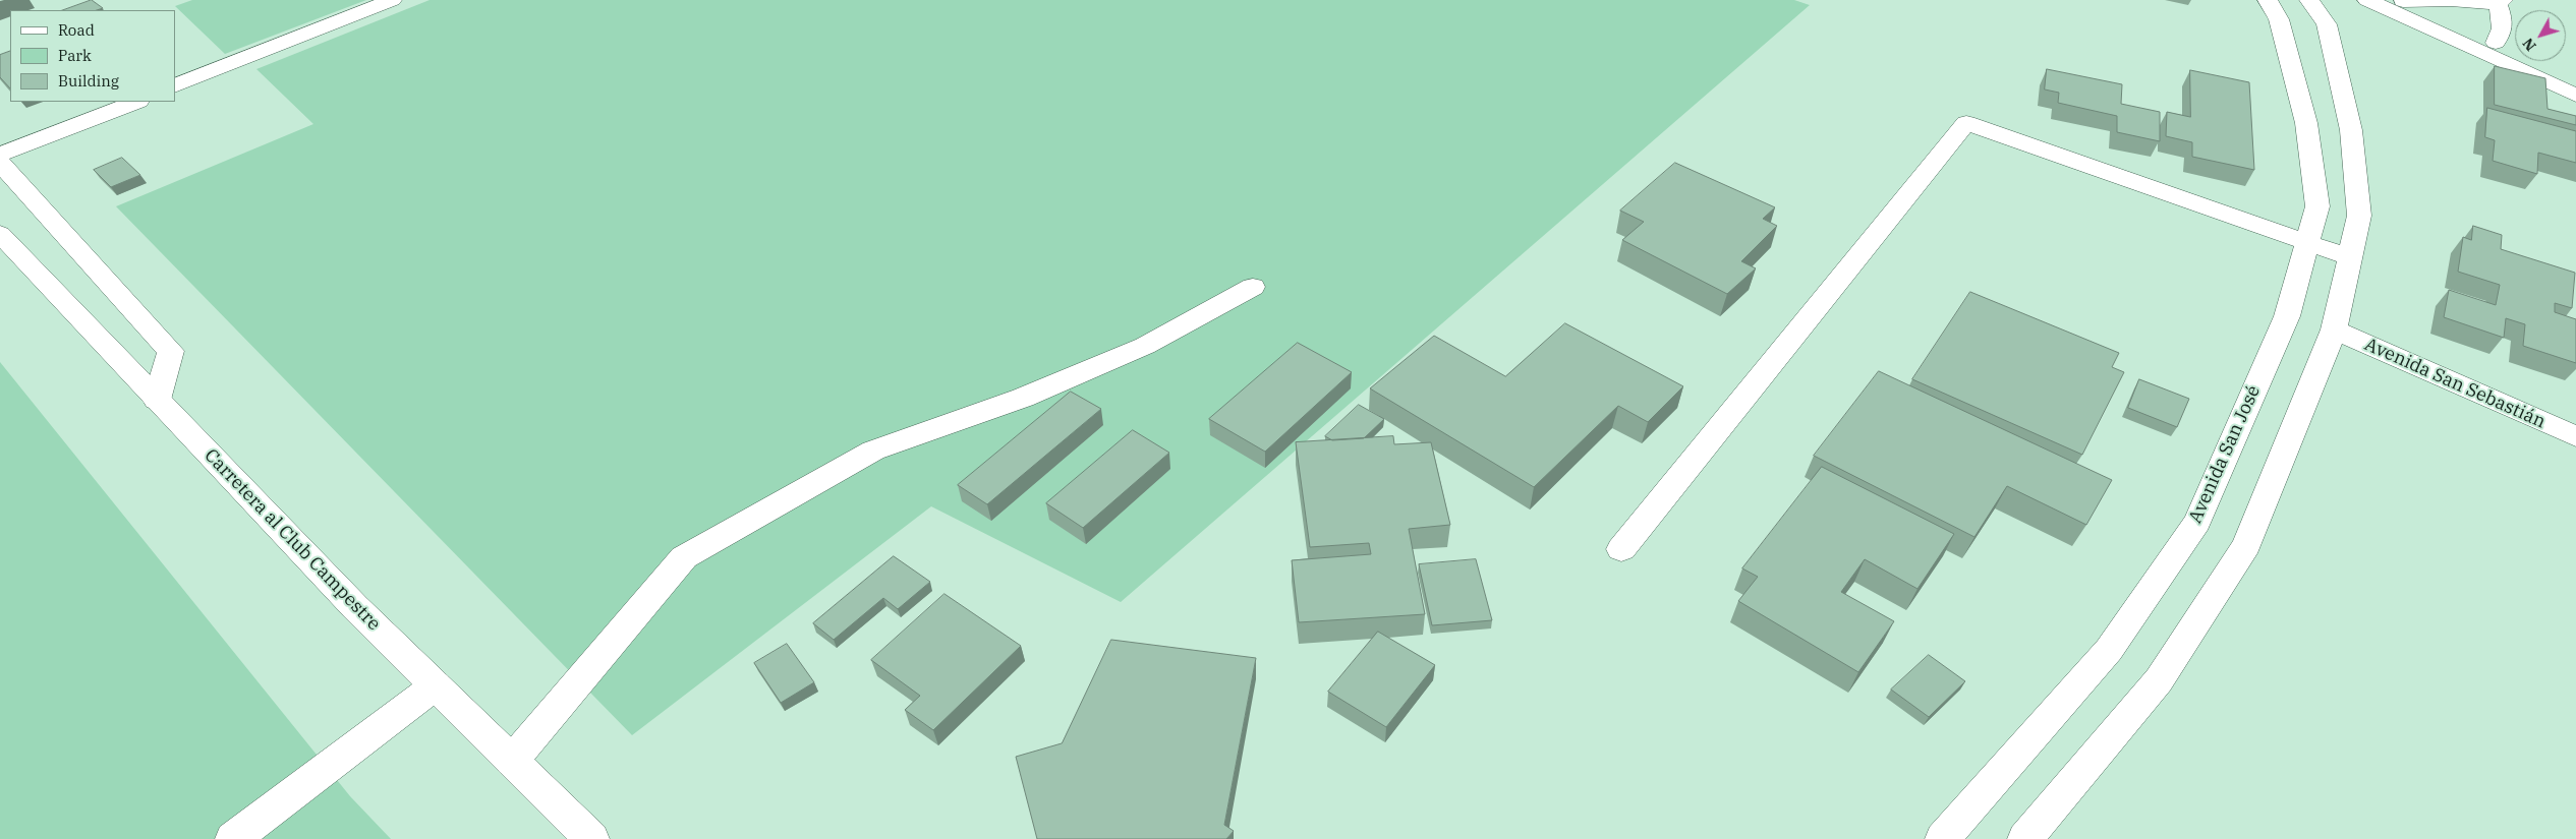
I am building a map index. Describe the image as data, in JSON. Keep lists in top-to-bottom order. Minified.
{"streets":{"street":["Avenida San Sebastián","Avenida San José","Carretera al Club Campestre"]},"legend":["Road","Park","Building"],"north":"bottom left"}
